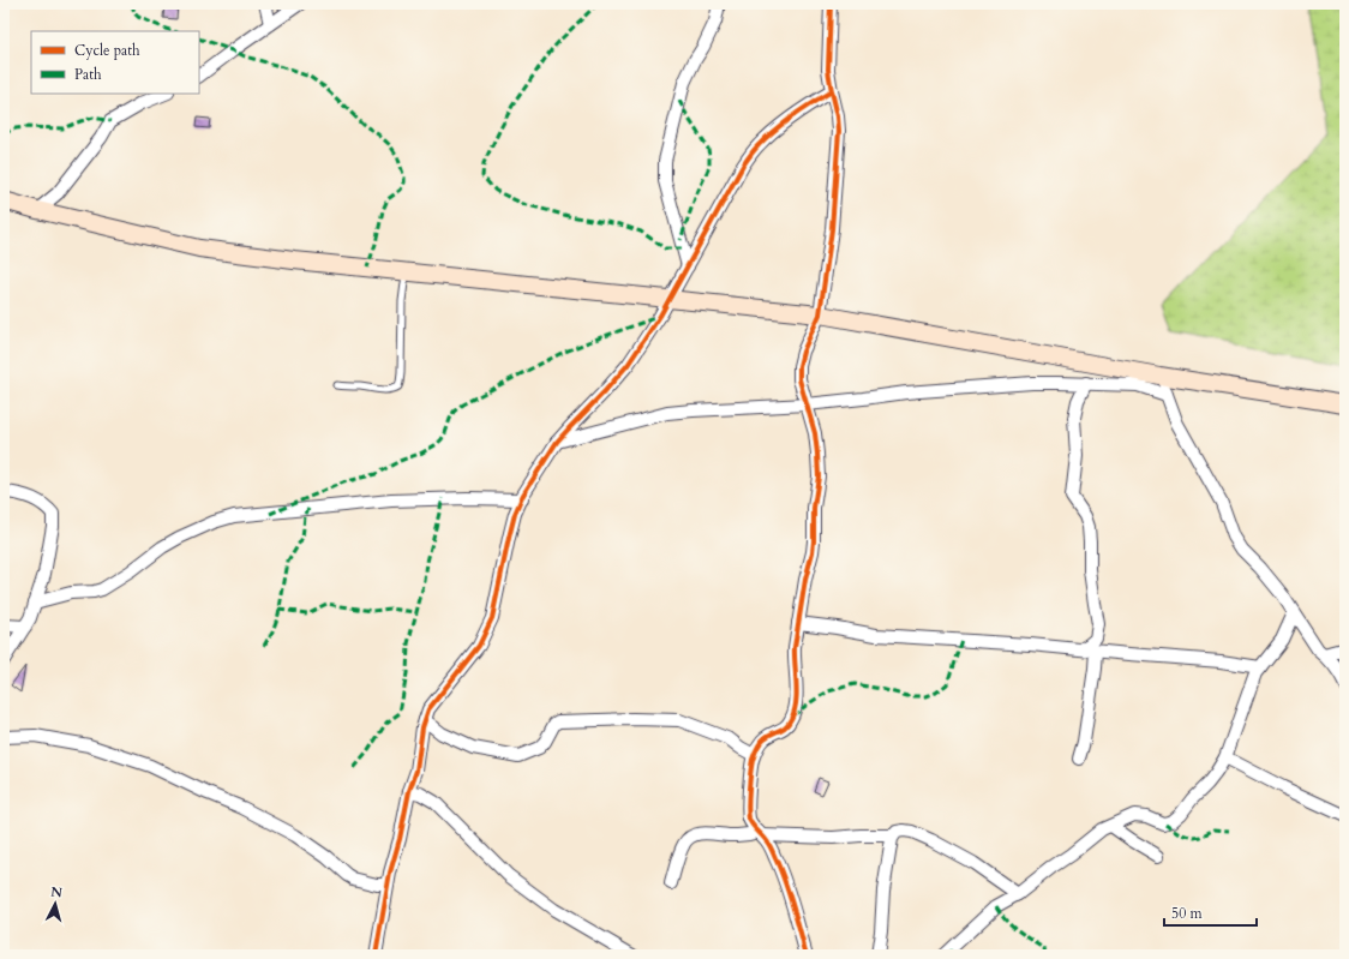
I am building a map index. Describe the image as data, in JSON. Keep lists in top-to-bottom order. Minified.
{"legend":["Cycle path","Path"],"scale_bar":"50 m","north":"top"}
